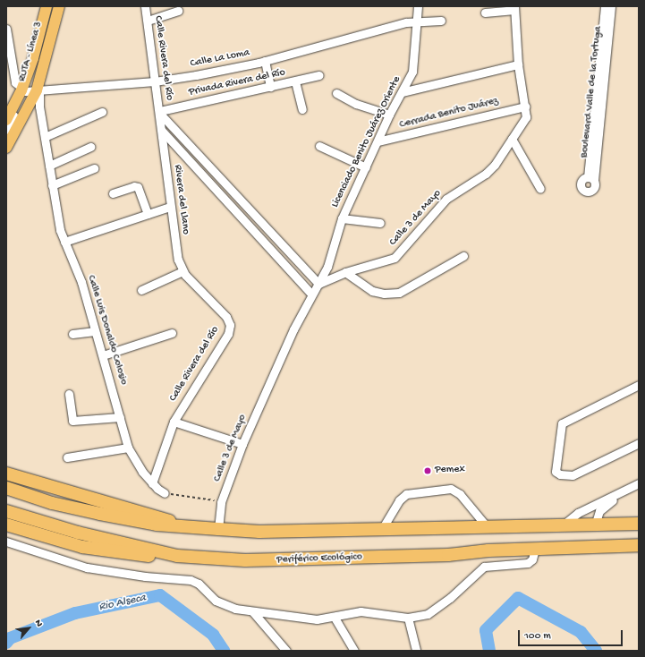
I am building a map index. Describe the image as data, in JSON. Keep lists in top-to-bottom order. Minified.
{"streets":{"highway":["Periférico Ecológico"],"street":["RUTA - Línea 3","Calle Rivera del Río","Calle La Loma","Privada Rivera del Río","Boulevard Valle de la Tortuga","Cerrada Benito Juárez","Licenciado Benito Juárez Oriente","Rivera del Llano","Calle 3 de Mayo","Calle Luis Donaldo Colosio"]},"crossings":[["RUTA - Línea 3","Calle La Loma"],["RUTA - Línea 3","Calle Luis Donaldo Colosio"],["Calle Rivera del Río","Calle La Loma"],["Calle Rivera del Río","Privada Rivera del Río"],["Calle Rivera del Río","Licenciado Benito Juárez Oriente"],["Calle Rivera del Río","Rivera del Llano"],["Calle Rivera del Río","Calle 3 de Mayo"],["Calle Rivera del Río","Calle Luis Donaldo Colosio"],["Calle La Loma","Licenciado Benito Juárez Oriente"],["Calle La Loma","Calle Luis Donaldo Colosio"],["Cerrada Benito Juárez","Licenciado Benito Juárez Oriente"],["Cerrada Benito Juárez","Calle 3 de Mayo"],["Licenciado Benito Juárez Oriente","Calle 3 de Mayo"]],"water":["Rio Alseca"],"places":["Pemex"],"scale_bar":"100 m","north":"top right"}
